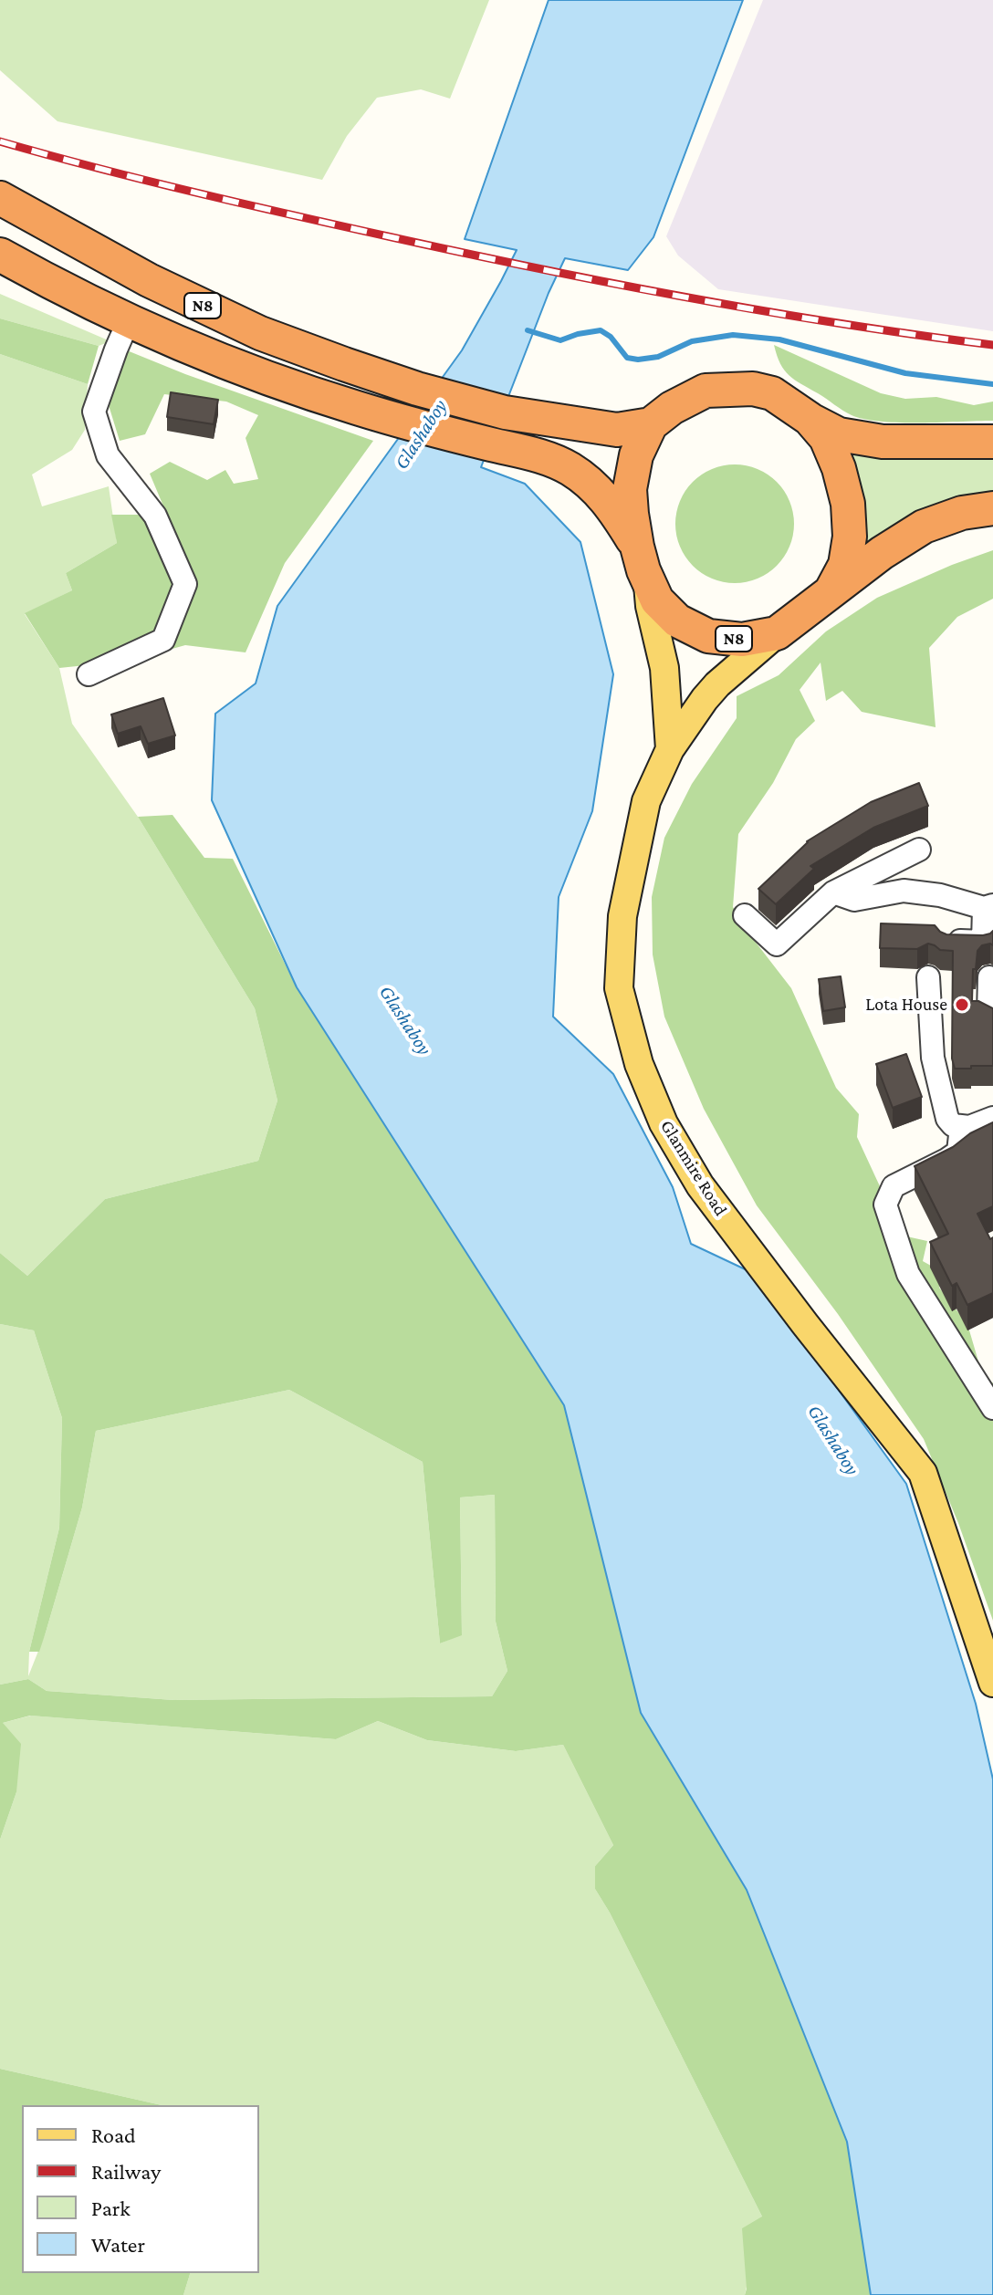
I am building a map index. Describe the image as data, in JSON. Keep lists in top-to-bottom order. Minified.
{"streets":{"highway":["N8"],"main road":["Glanmire Road"]},"crossings":[["N8","Glanmire Road"]],"water":["Glashaboy"],"places":["Lota House"],"legend":["Road","Railway","Park","Water"]}
